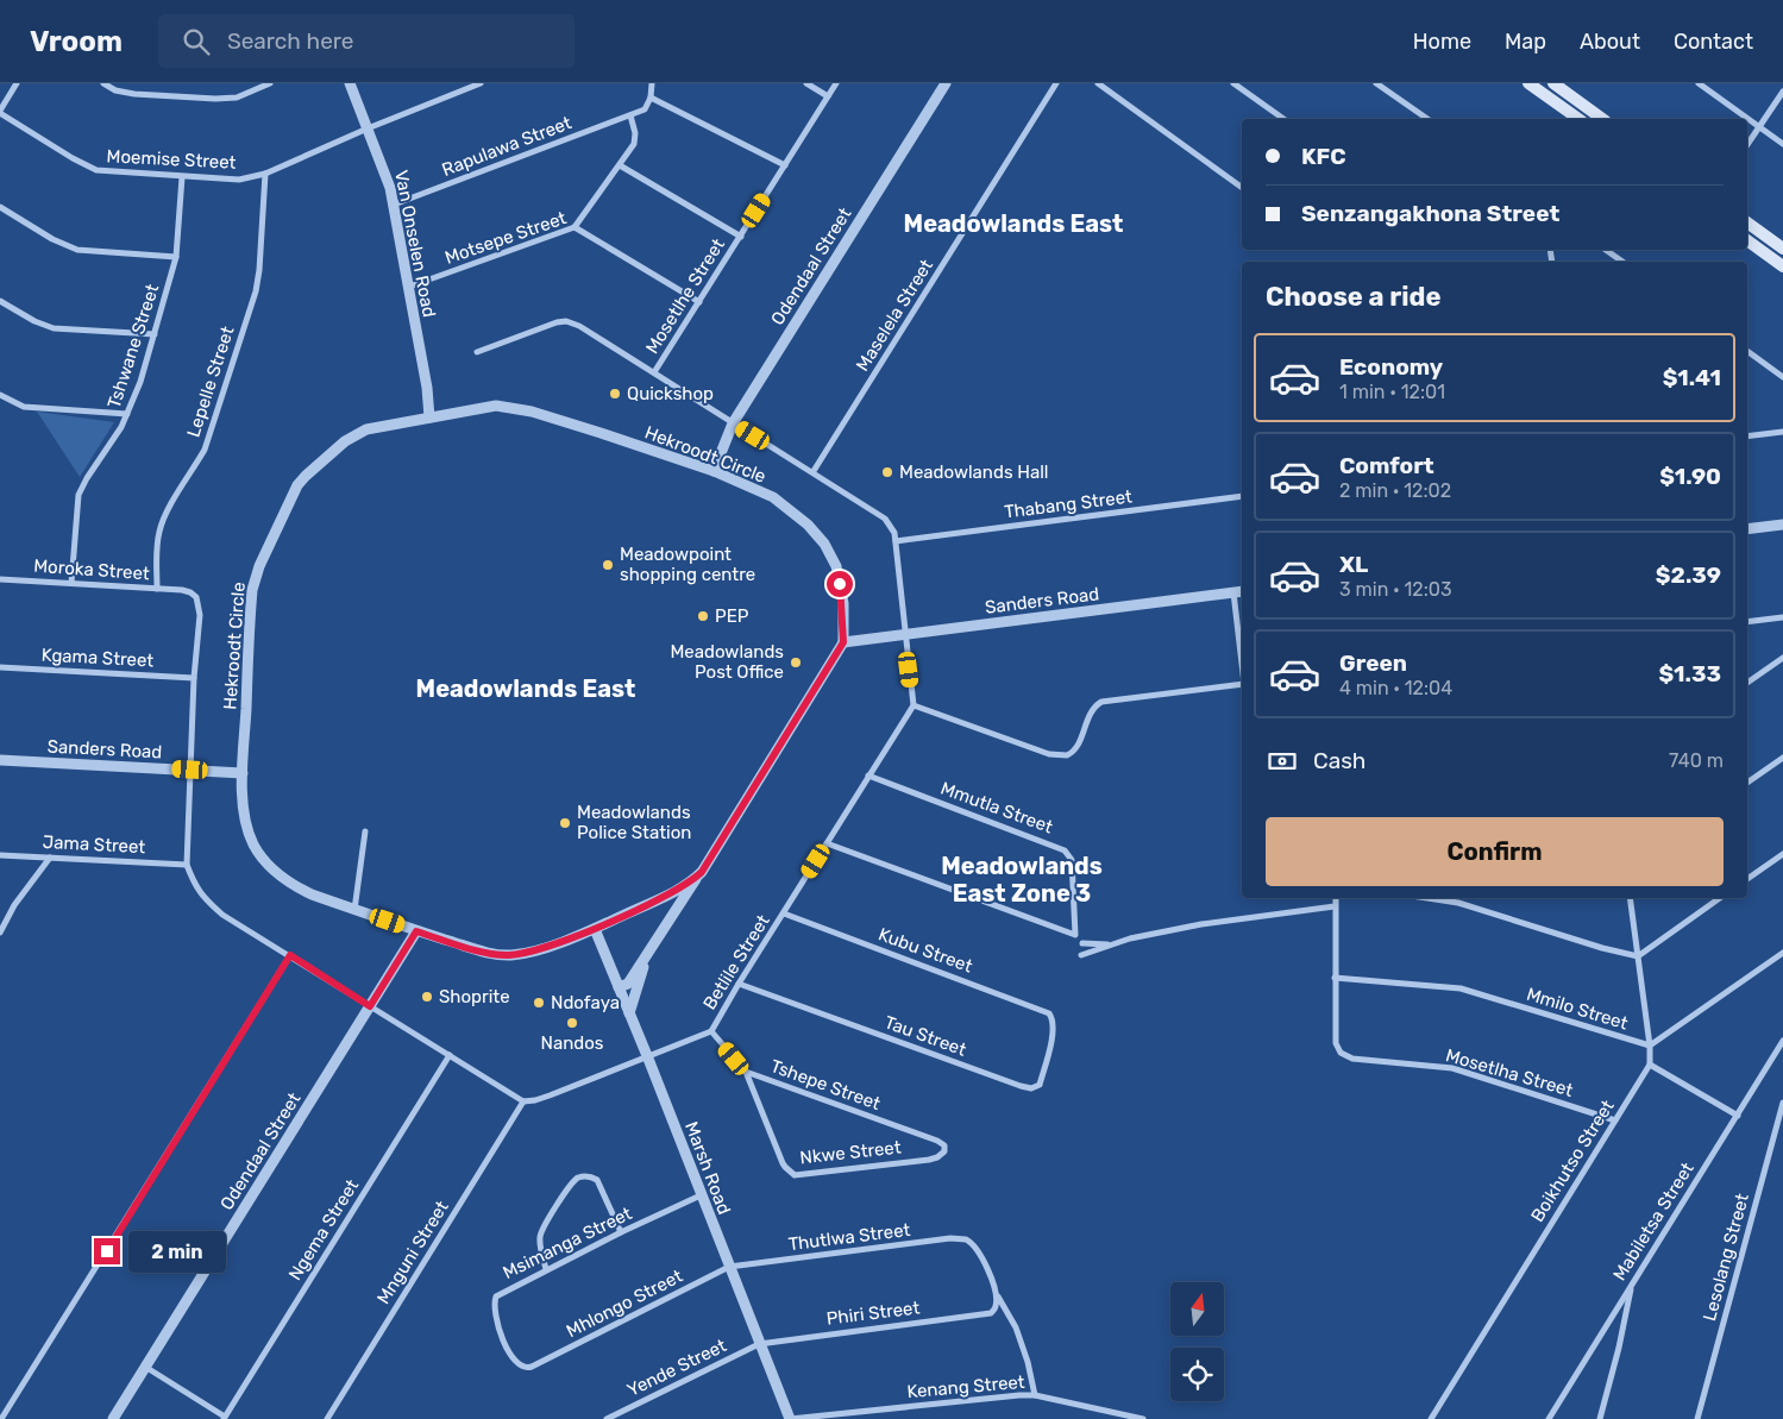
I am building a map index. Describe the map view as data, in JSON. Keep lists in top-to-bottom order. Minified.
{"streets":{"street":["Rapulawa Street","Moemise Street","Motsepe Street","Van Onselen Road","Odendaal Street","Mosetlhe Street","Maselela Street","Tshwane Street","Lepelle Street","Hekroodt Circle","Thabang Street","Moroka Street","Sanders Road","Kgama Street","Mmutla Street","Jama Street","Kubu Street","Betlile Street","Mmilo Street","Tau Street","Mosetlha Street","Tshepe Street","Nkwe Street","Boikhutso Street","Marsh Road","Mabiletsa Street","Ngema Street","Thutlwa Street","Msimanga Street","Mnguni Street","Lesolang Street","Mhlongo Street","Phiri Street","Yende Street","Kenang Street"]},"crossings":[["Rapulawa Street","Van Onselen Road"],["Moemise Street","Van Onselen Road"],["Moemise Street","Tshwane Street"],["Moemise Street","Lepelle Street"],["Motsepe Street","Van Onselen Road"],["Motsepe Street","Mosetlhe Street"],["Van Onselen Road","Hekroodt Circle"],["Odendaal Street","Hekroodt Circle"],["Tshwane Street","Moroka Street"],["Lepelle Street","Moroka Street"],["Hekroodt Circle","Sanders Road"],["Hekroodt Circle","Marsh Road"],["Moroka Street","Kgama Street"],["Mmutla Street","Betlile Street"],["Kubu Street","Betlile Street"],["Kubu Street","Tau Street"],["Betlile Street","Tau Street"],["Betlile Street","Tshepe Street"],["Betlile Street","Marsh Road"],["Betlile Street","Mnguni Street"],["Mmilo Street","Mosetlha Street"],["Mosetlha Street","Boikhutso Street"],["Tshepe Street","Nkwe Street"],["Marsh Road","Thutlwa Street"],["Marsh Road","Msimanga Street"],["Marsh Road","Mhlongo Street"],["Marsh Road","Phiri Street"],["Marsh Road","Yende Street"],["Marsh Road","Kenang Street"],["Thutlwa Street","Mhlongo Street"],["Thutlwa Street","Phiri Street"],["Msimanga Street","Mhlongo Street"],["Phiri Street","Yende Street"]],"districts":["Meadowlands East","Meadowlands East","Meadowlands East Zone 3"],"places":["Quickshop","Meadowlands Hall","Meadowpoint shopping centre","PEP","Meadowlands Post Office","Meadowlands Police Station","Shoprite","Ndofaya","Nandos"],"north":"top","page":{"header":"Vroom","search":"Search here","nav":["Home","Map","About","Contact"],"banner":["KFC","Senzangakhona Street"],"heading":"Choose a ride","list":[{"name":"Economy","note":"1 min · 12:01","value":"$1.41"},{"name":"Comfort","note":"2 min · 12:02","value":"$1.90"},{"name":"XL","note":"3 min · 12:03","value":"$2.39"},{"name":"Green","note":"4 min · 12:04","value":"$1.33"}],"pay":["Cash","740 m"],"buttons":"Confirm","bubble":"2 min"}}
